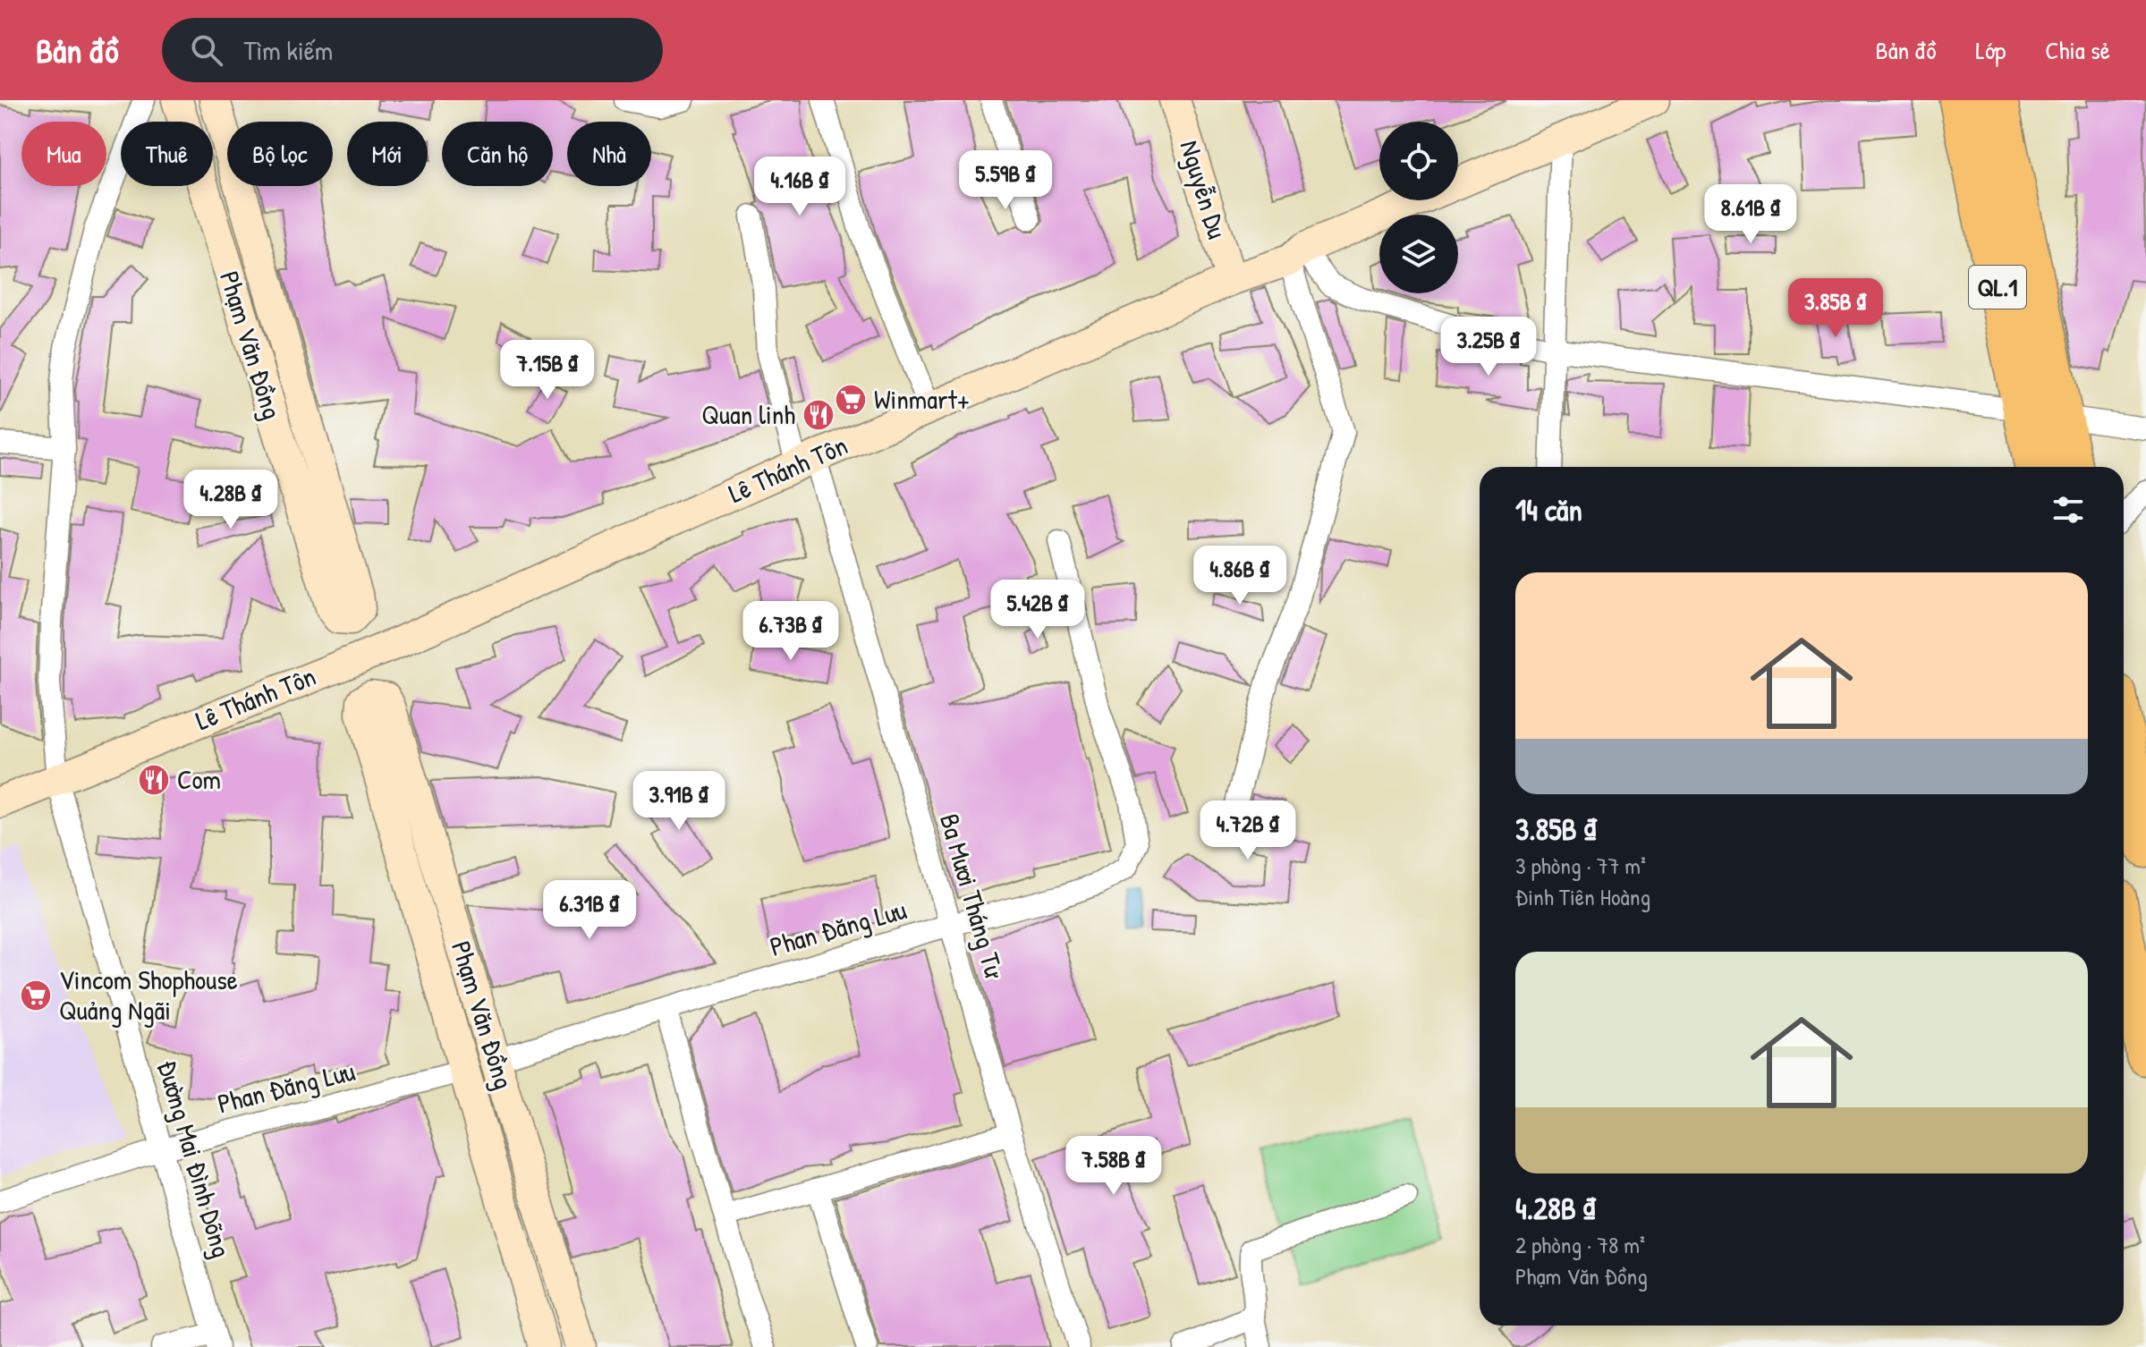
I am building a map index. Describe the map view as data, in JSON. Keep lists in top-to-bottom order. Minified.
{"streets":{"highway":["QL.1"],"street":["Nguyễn Du","Phạm Văn Đồng","Lê Thánh Tôn","Ba Mươi Tháng Tư","Phan Đăng Lưu","Đường Mai Đình Dõng"]},"crossings":[["Nguyễn Du","Lê Thánh Tôn"],["Phạm Văn Đồng","Lê Thánh Tôn"],["Phạm Văn Đồng","Phan Đăng Lưu"],["Lê Thánh Tôn","Ba Mươi Tháng Tư"],["Lê Thánh Tôn","Đường Mai Đình Dõng"],["Ba Mươi Tháng Tư","Phan Đăng Lưu"],["Phan Đăng Lưu","Đường Mai Đình Dõng"]],"places":{"supermarket":["Winmart+","Vincom Shophouse Quảng Ngãi"],"restaurant":["Quan linh","Com"]},"page":{"header":"Bản đồ","search":"Tìm kiếm","nav":["Bản đồ","Lớp","Chia sẻ"],"chip":["Mua","Thuê","Bộ lọc","Mới","Căn hộ","Nhà"],"price":["5.59B ₫","4.16B ₫","8.61B ₫","3.85B ₫","3.25B ₫","7.15B ₫","4.28B ₫","4.86B ₫","5.42B ₫","6.73B ₫","3.91B ₫","4.72B ₫","6.31B ₫","7.58B ₫"],"heading":"14 căn","list":[{"name":"3.85B ₫","note":"3 phòng · 77 m² · Đinh Tiên Hoàng"},{"name":"4.28B ₫","note":"2 phòng · 78 m² · Phạm Văn Đồng"}]}}
